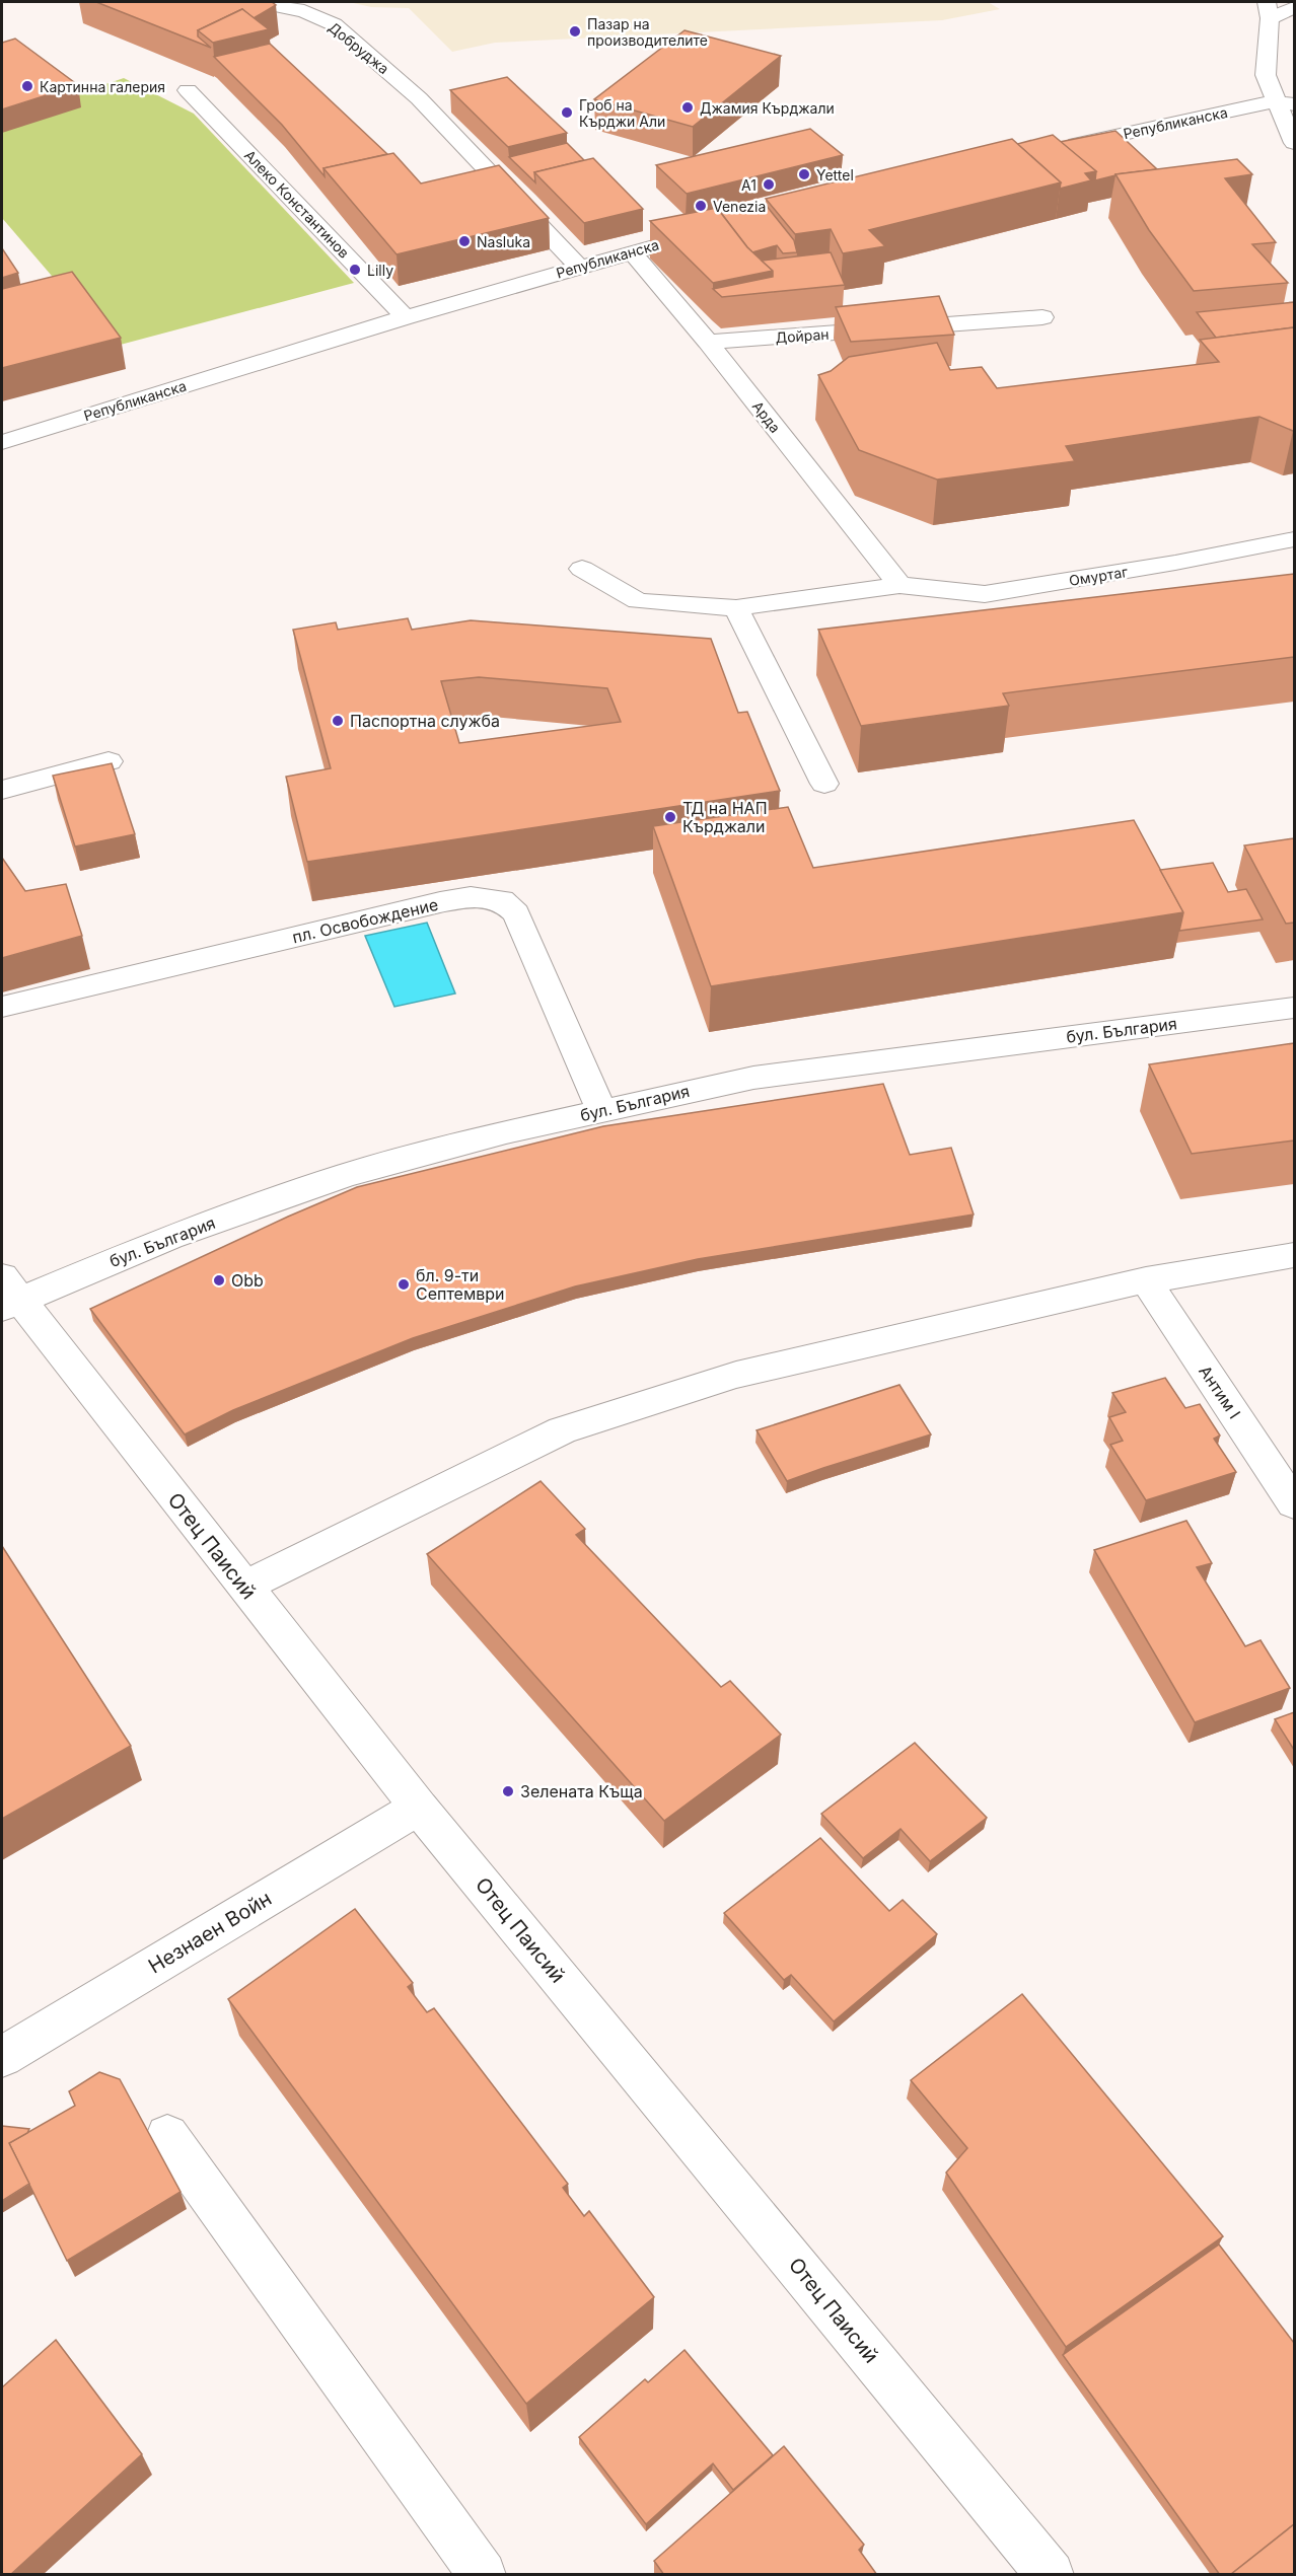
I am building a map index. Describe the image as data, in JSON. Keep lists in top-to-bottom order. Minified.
{"streets":{"street":["Добруджа","Републиканска","Алеко Константинов","Дойран","Арда","Омуртаг","пл. Освобождение","бул. България","Антим I","Отец Паисий","Незнаен Войн"]},"crossings":[["Добруджа","Републиканска"],["Републиканска","Алеко Константинов"],["Републиканска","Арда"],["Дойран","Арда"],["Арда","Омуртаг"],["пл. Освобождение","бул. България"],["бул. България","Отец Паисий"],["Отец Паисий","Незнаен Войн"]],"places":["Пазар на производителите","Картинна галерия","Джамия Кърджали","Гроб на Кърджи Али","Yettel","A1","Venezia","Nasluka","Lilly","Паспортна служба","ТД на НАП Кърджали","Obb","бл. 9-ти Септември","Зелената Къща"]}
